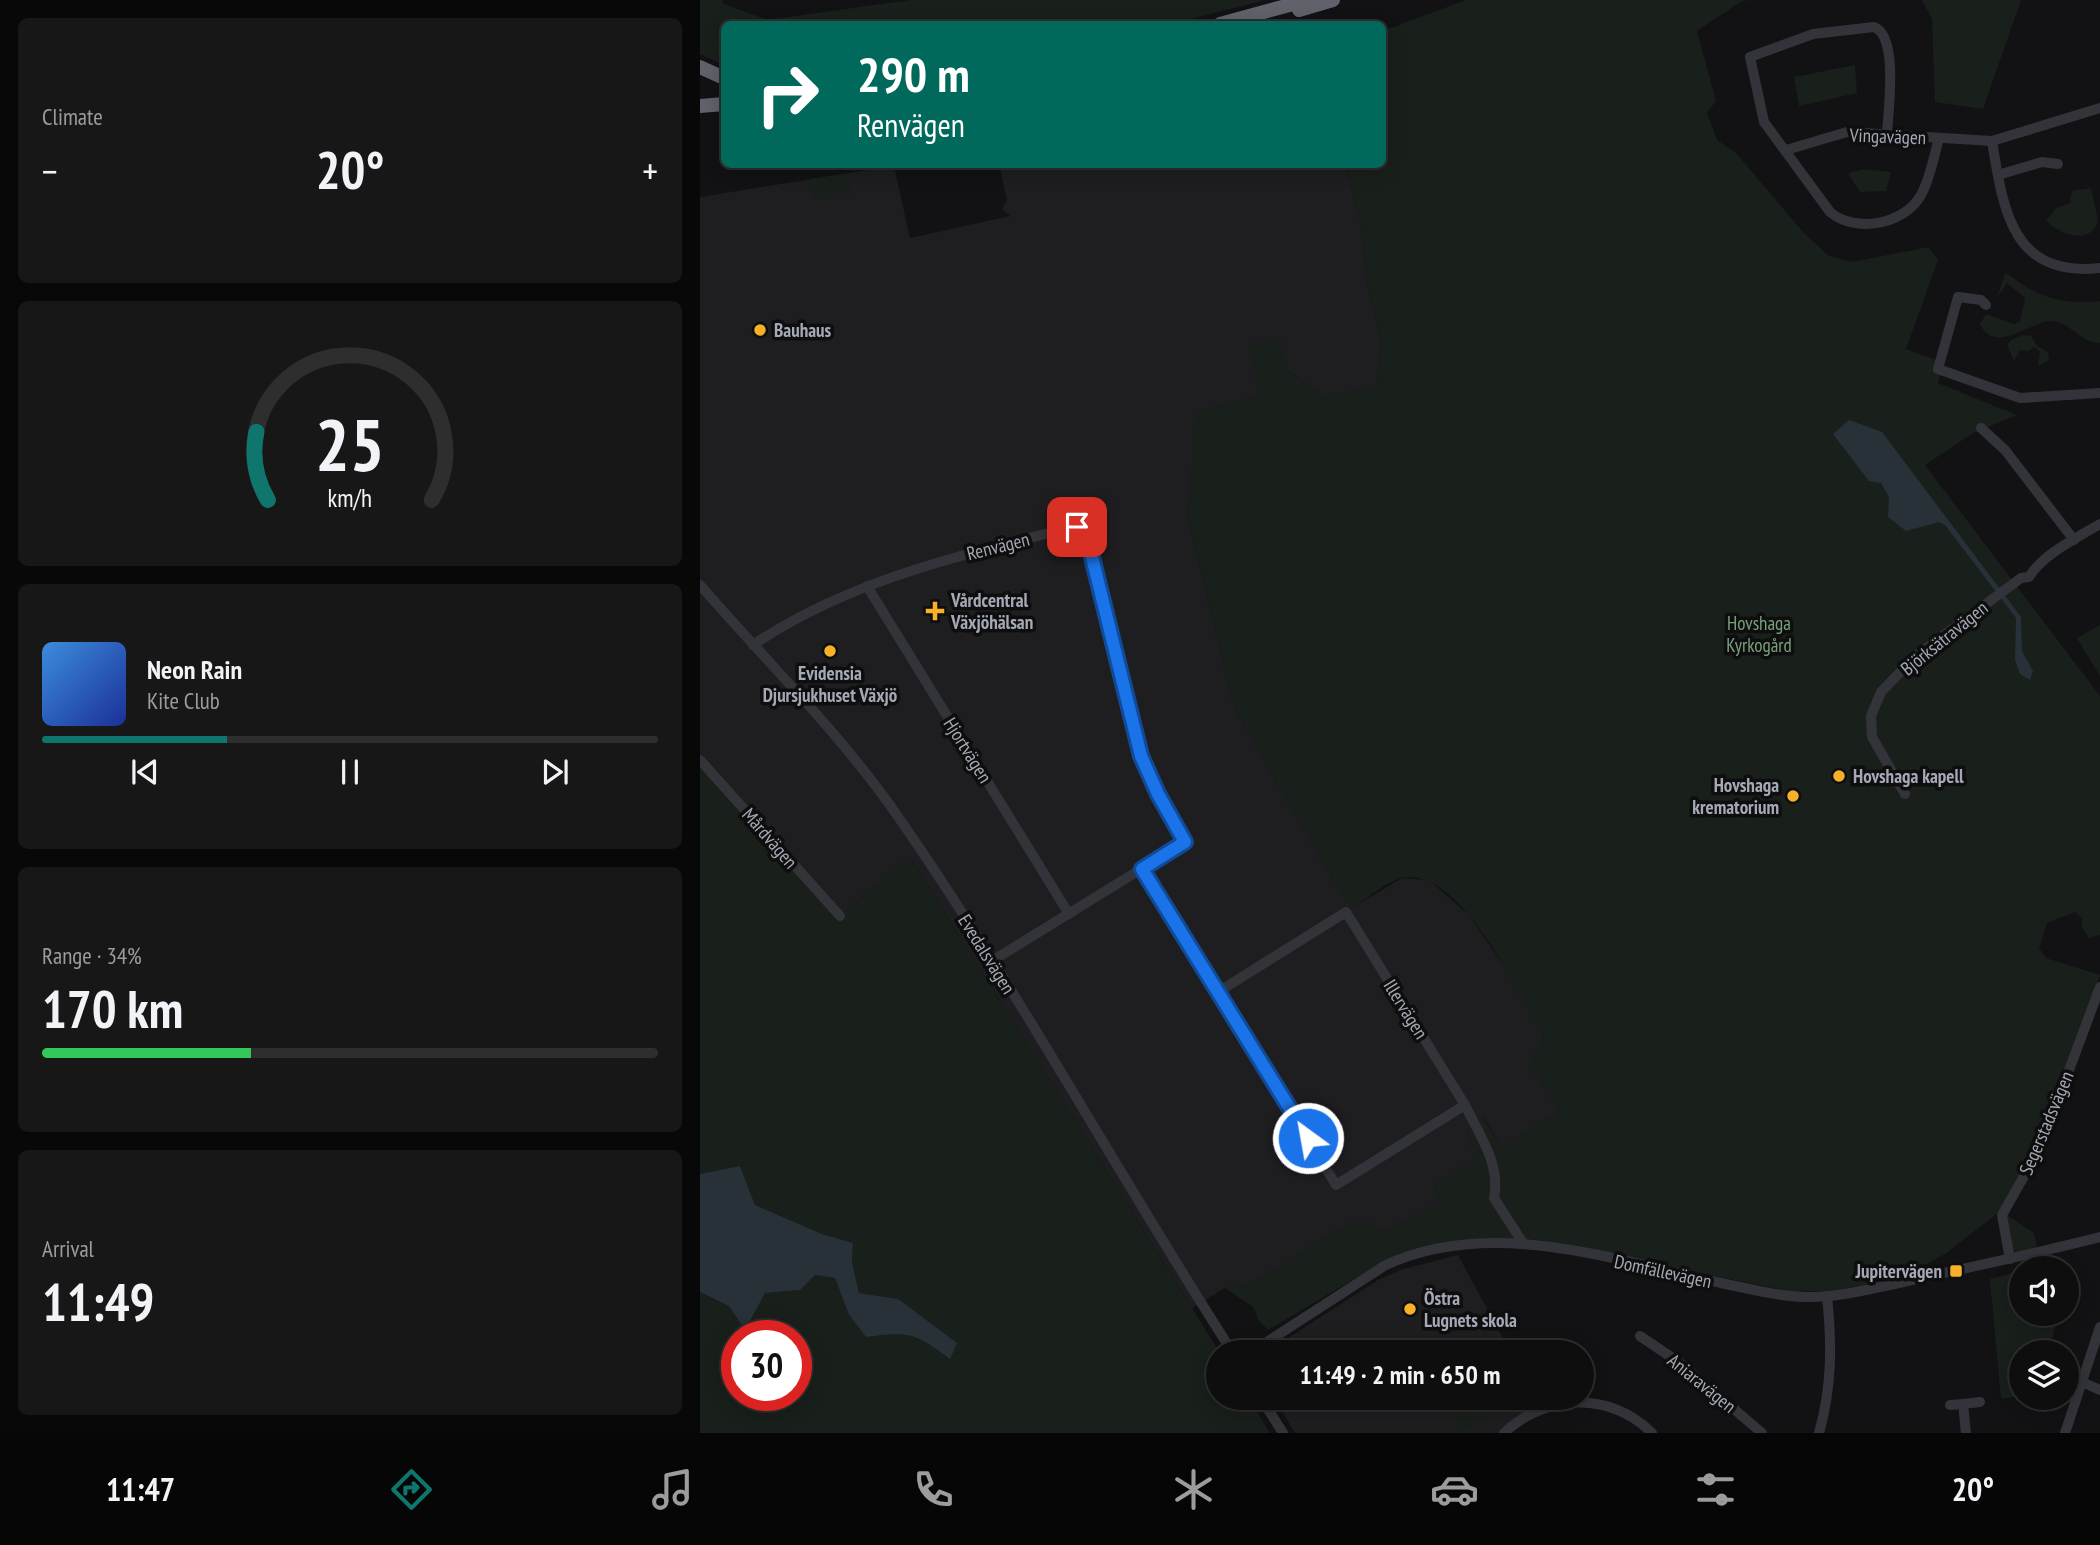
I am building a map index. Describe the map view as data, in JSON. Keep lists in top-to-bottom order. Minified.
{"streets":{"street":["Vingavägen","Renvägen","Björksätravägen","Hjortvägen","Mårdvägen","Evedalsvägen","Illervägen","Segerstadsvägen","Domfällevägen","Aniaravägen"]},"crossings":[["Renvägen","Hjortvägen"],["Renvägen","Evedalsvägen"]],"parks":["Hovshaga Kyrkogård"],"places":{"other":["Bauhaus","Evidensia Djursjukhuset Växjö","Hovshaga kapell","Hovshaga krematorium","Östra Lugnets skola"],"health":["Vårdcentral Växjöhälsan"],"transit":["Jupitervägen"]},"page":{"tile":["Climate",["Range · 34%","170 km"],["Arrival","11:49"]],"turn":["290 m","Renvägen"],"heat":["−","20°","+"],"song":["Neon Rain","Kite Club"],"limit":"30","trip":"11:49 · 2 min · 650 m","tabs":["11:47","20°"],"gauge":["25","km/h"]}}
